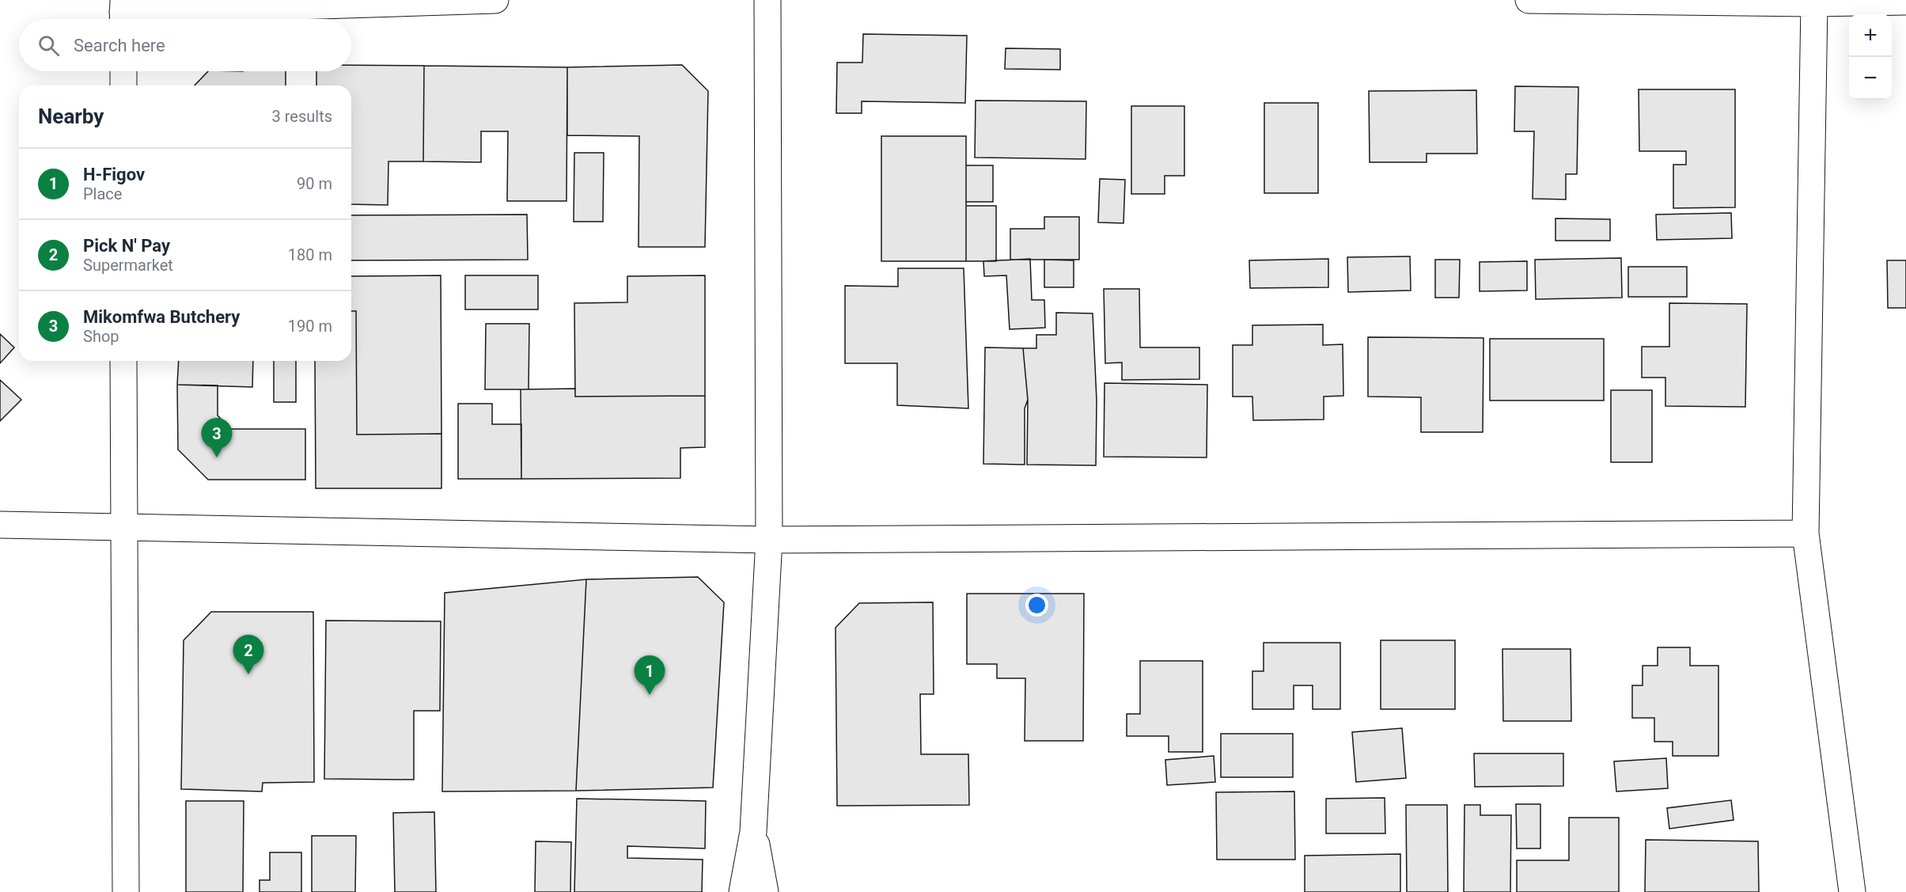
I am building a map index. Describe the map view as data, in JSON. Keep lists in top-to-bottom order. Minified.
{"page":{"map_buttons":["+","−"],"search":"Search here","heading":["Nearby","3 results"],"list":[{"mark":"1","name":"H-Figov","note":"Place","value":"90 m"},{"mark":"2","name":"Pick N' Pay","note":"Supermarket","value":"180 m"},{"mark":"3","name":"Mikomfwa Butchery","note":"Shop","value":"190 m"}],"pins":["3","2","1"]}}
